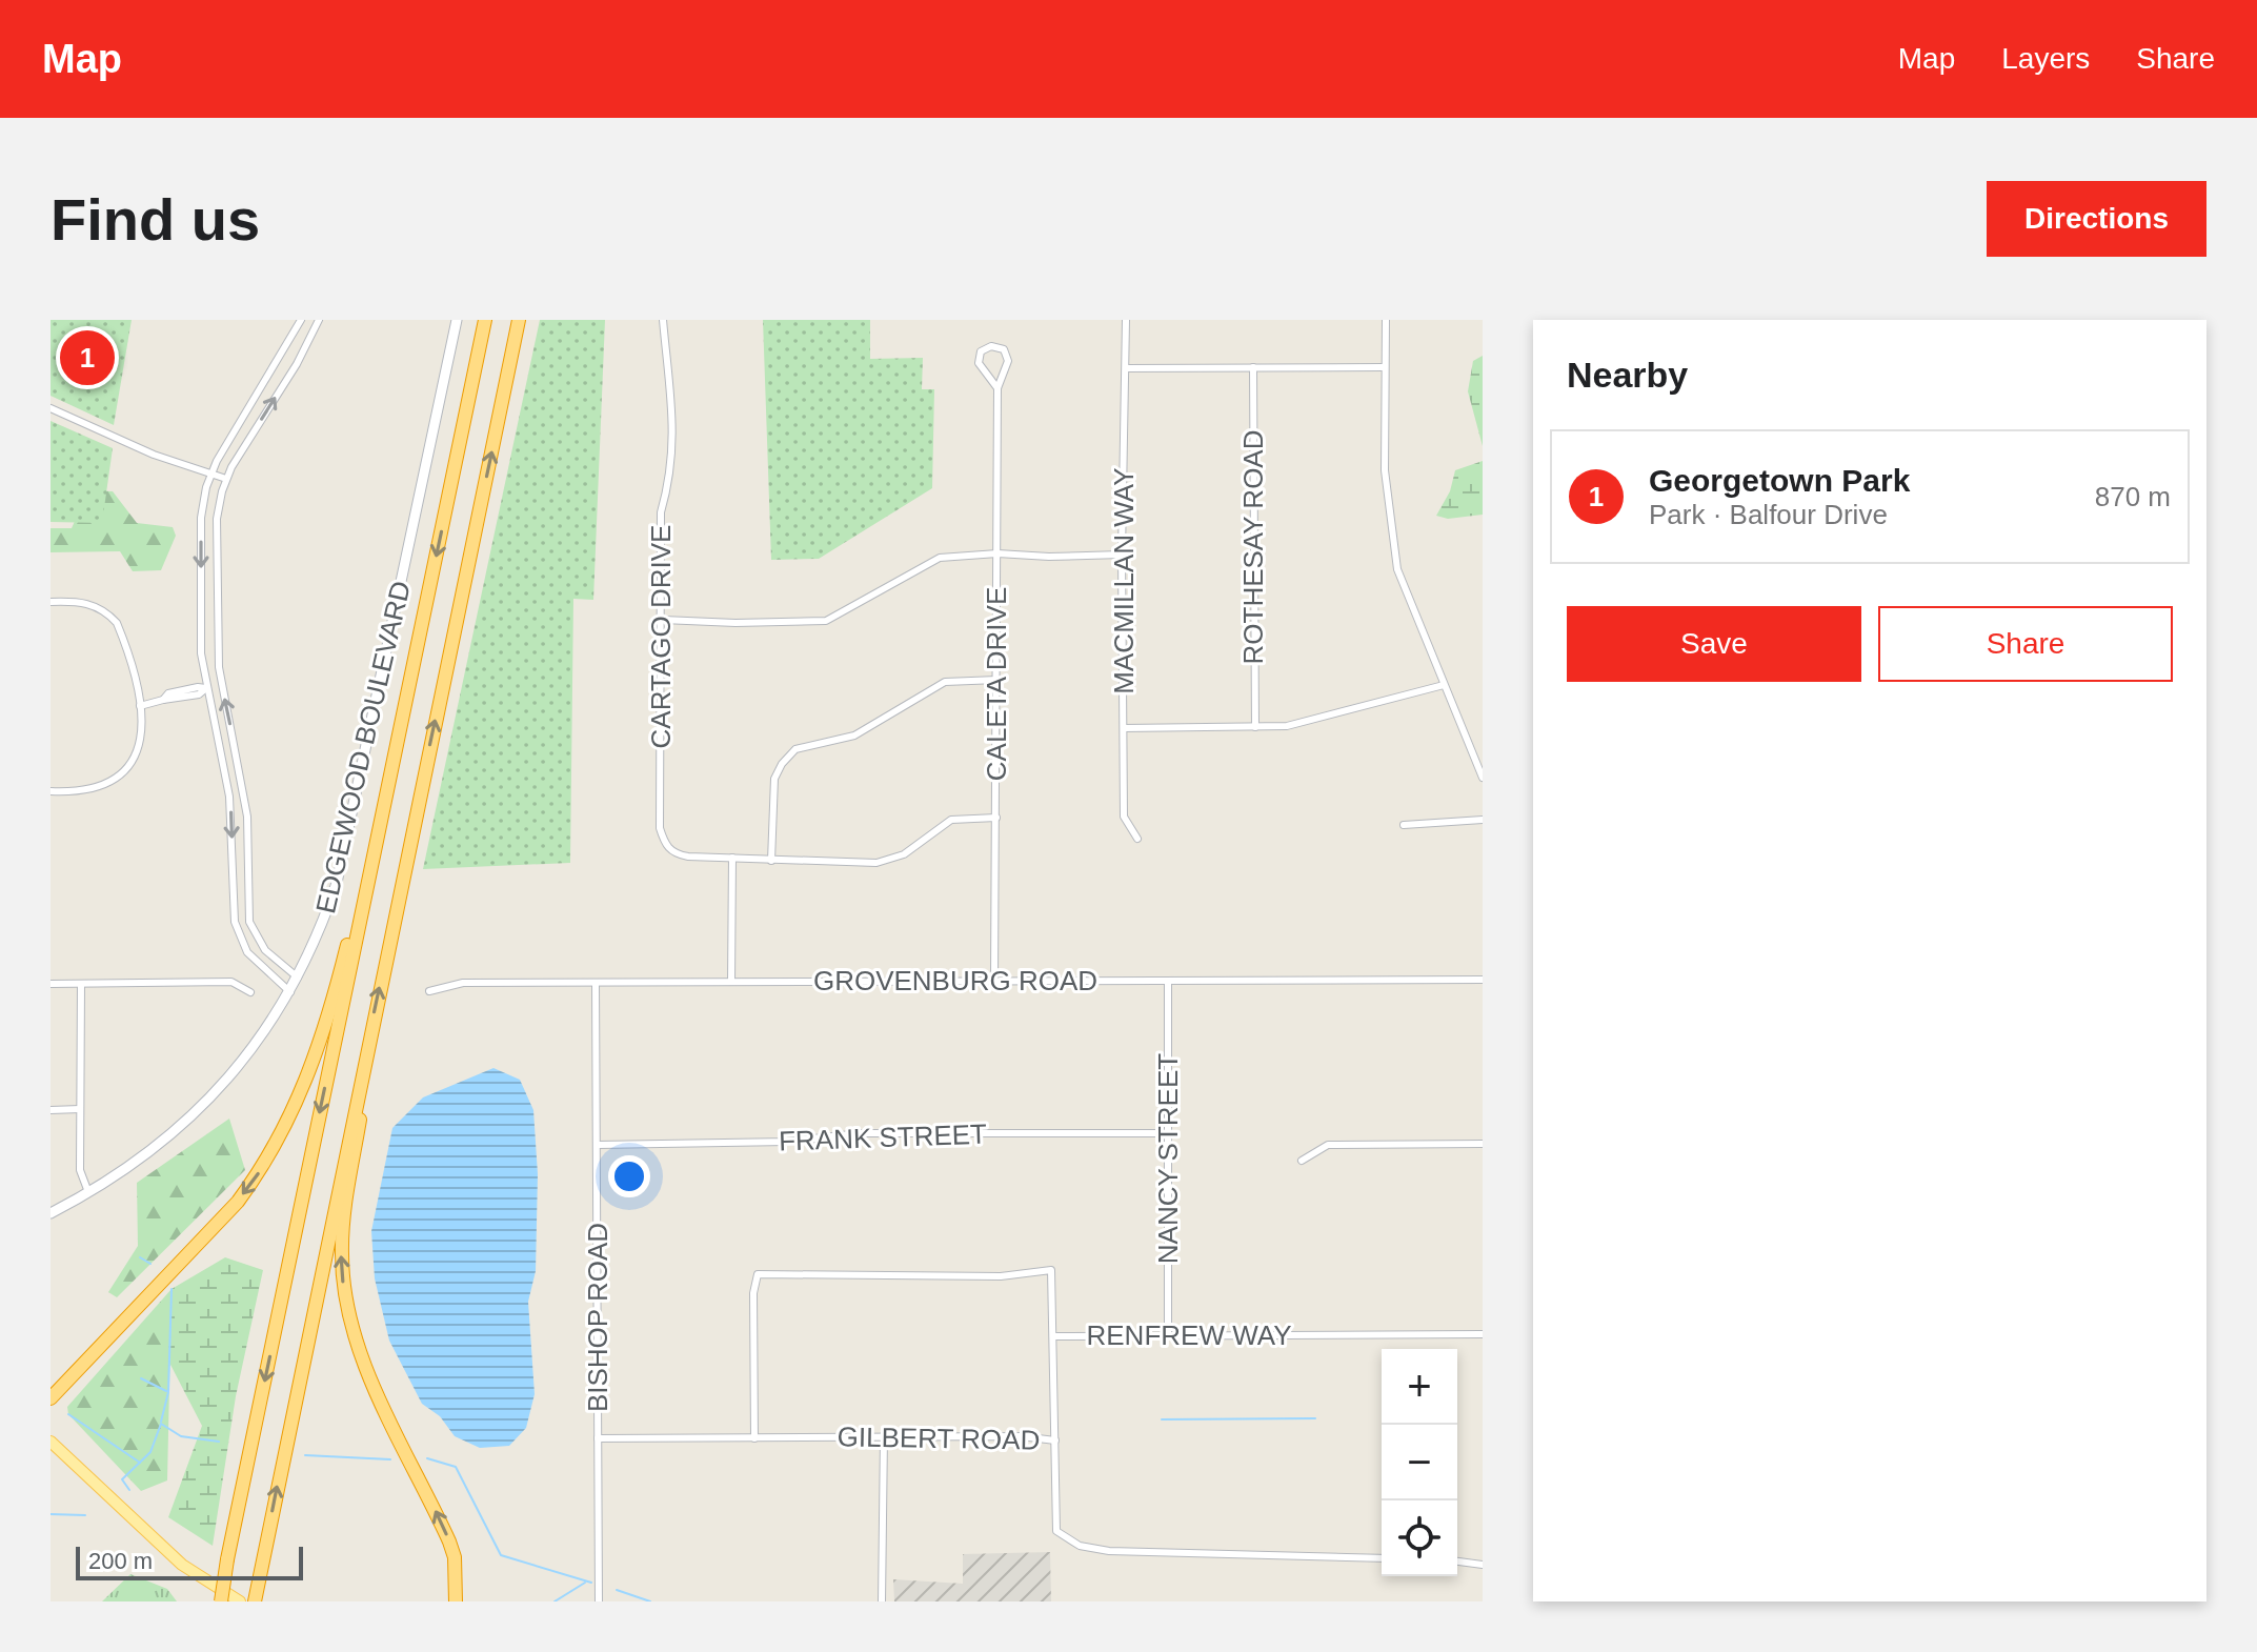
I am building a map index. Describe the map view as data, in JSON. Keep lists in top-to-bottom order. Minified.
{"streets":{"street":["ROTHESAY ROAD","MACMILLAN WAY","CARTAGO DRIVE","CALETA DRIVE","EDGEWOOD BOULEVARD","GROVENBURG ROAD","FRANK STREET","NANCY STREET","BISHOP ROAD","RENFREW WAY","GILBERT ROAD"]},"crossings":[["CALETA DRIVE","GROVENBURG ROAD"],["GROVENBURG ROAD","NANCY STREET"],["GROVENBURG ROAD","BISHOP ROAD"],["FRANK STREET","NANCY STREET"],["FRANK STREET","BISHOP ROAD"],["NANCY STREET","RENFREW WAY"],["BISHOP ROAD","GILBERT ROAD"],["RENFREW WAY","GILBERT ROAD"]],"scale_bar":"200 m","page":{"header":"Map","nav":["Map","Layers","Share"],"buttons":["Directions",["Save","Share"]],"title":"Find us","heading":"Nearby","pins":"1","list":[{"mark":"1","name":"Georgetown Park","note":"Park · Balfour Drive","value":"870 m"}],"map_buttons":["+","−"],"scale":"200 m"}}
